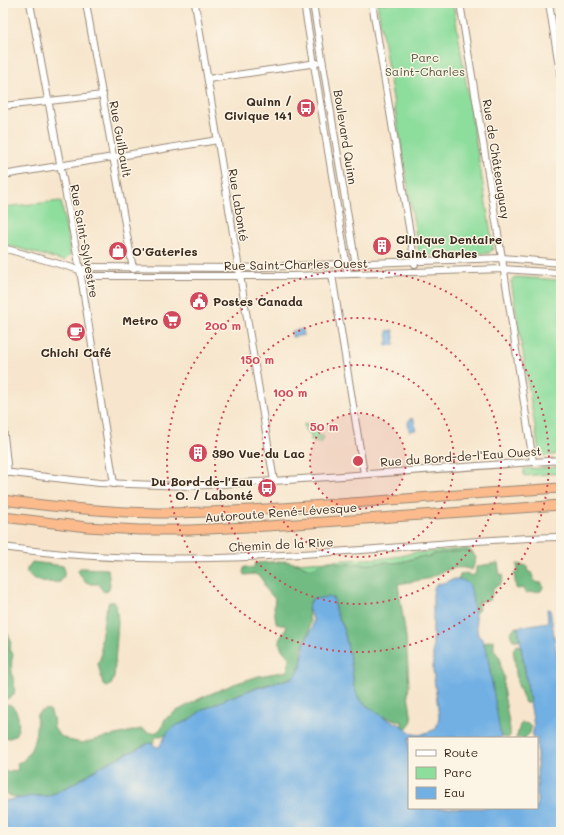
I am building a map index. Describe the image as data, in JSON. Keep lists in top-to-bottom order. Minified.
{"streets":{"highway":["Autoroute René-Lévesque"],"street":["Boulevard Quinn","Rue Guilbault","Rue de Châteauguay","Rue Labonté","Rue Saint-Sylvestre","Rue Saint-Charles Ouest","Rue du Bord-de-l'Eau Ouest","Chemin de la Rive"]},"crossings":[["Boulevard Quinn","Rue Saint-Charles Ouest"],["Rue Guilbault","Rue Saint-Charles Ouest"],["Rue de Châteauguay","Rue Saint-Charles Ouest"],["Rue de Châteauguay","Rue du Bord-de-l'Eau Ouest"],["Rue Labonté","Rue Saint-Charles Ouest"],["Rue Labonté","Rue du Bord-de-l'Eau Ouest"],["Rue Saint-Sylvestre","Rue Saint-Charles Ouest"],["Rue Saint-Sylvestre","Rue du Bord-de-l'Eau Ouest"]],"parks":["Parc Saint-Charles"],"places":{"bus stop":["Quinn / Civique 141","Du Bord-de-l'Eau O. / Labonté"],"building":["Clinique Dentaire Saint Charles","390 Vue du Lac"],"shop":["O'Gateries"],"public building":["Postes Canada"],"supermarket":["Metro"],"cafe":["Chichi Café"]},"legend":["Route","Parc","Eau"],"rings":["200 m","150 m","100 m","50 m"]}
